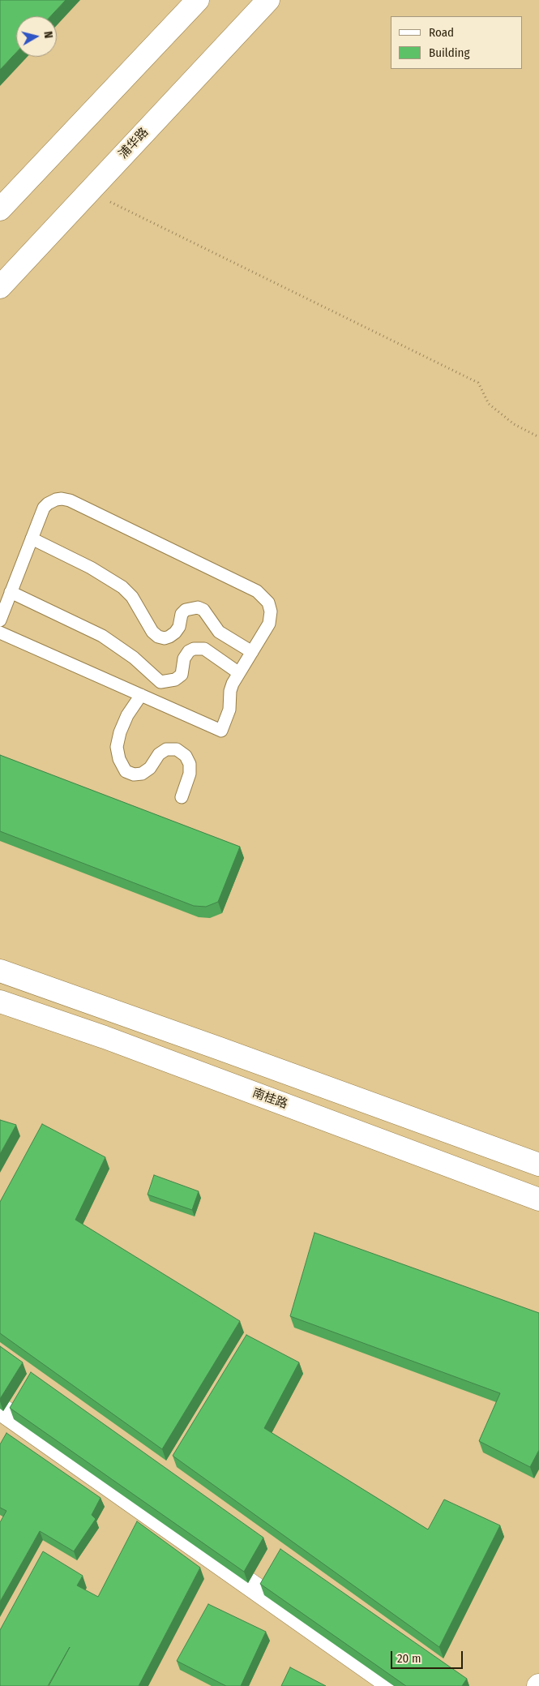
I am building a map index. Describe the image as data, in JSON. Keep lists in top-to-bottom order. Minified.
{"streets":{"main road":["浦华路","南桂路"]},"legend":["Road","Building"],"scale_bar":"20 m","north":"right"}
